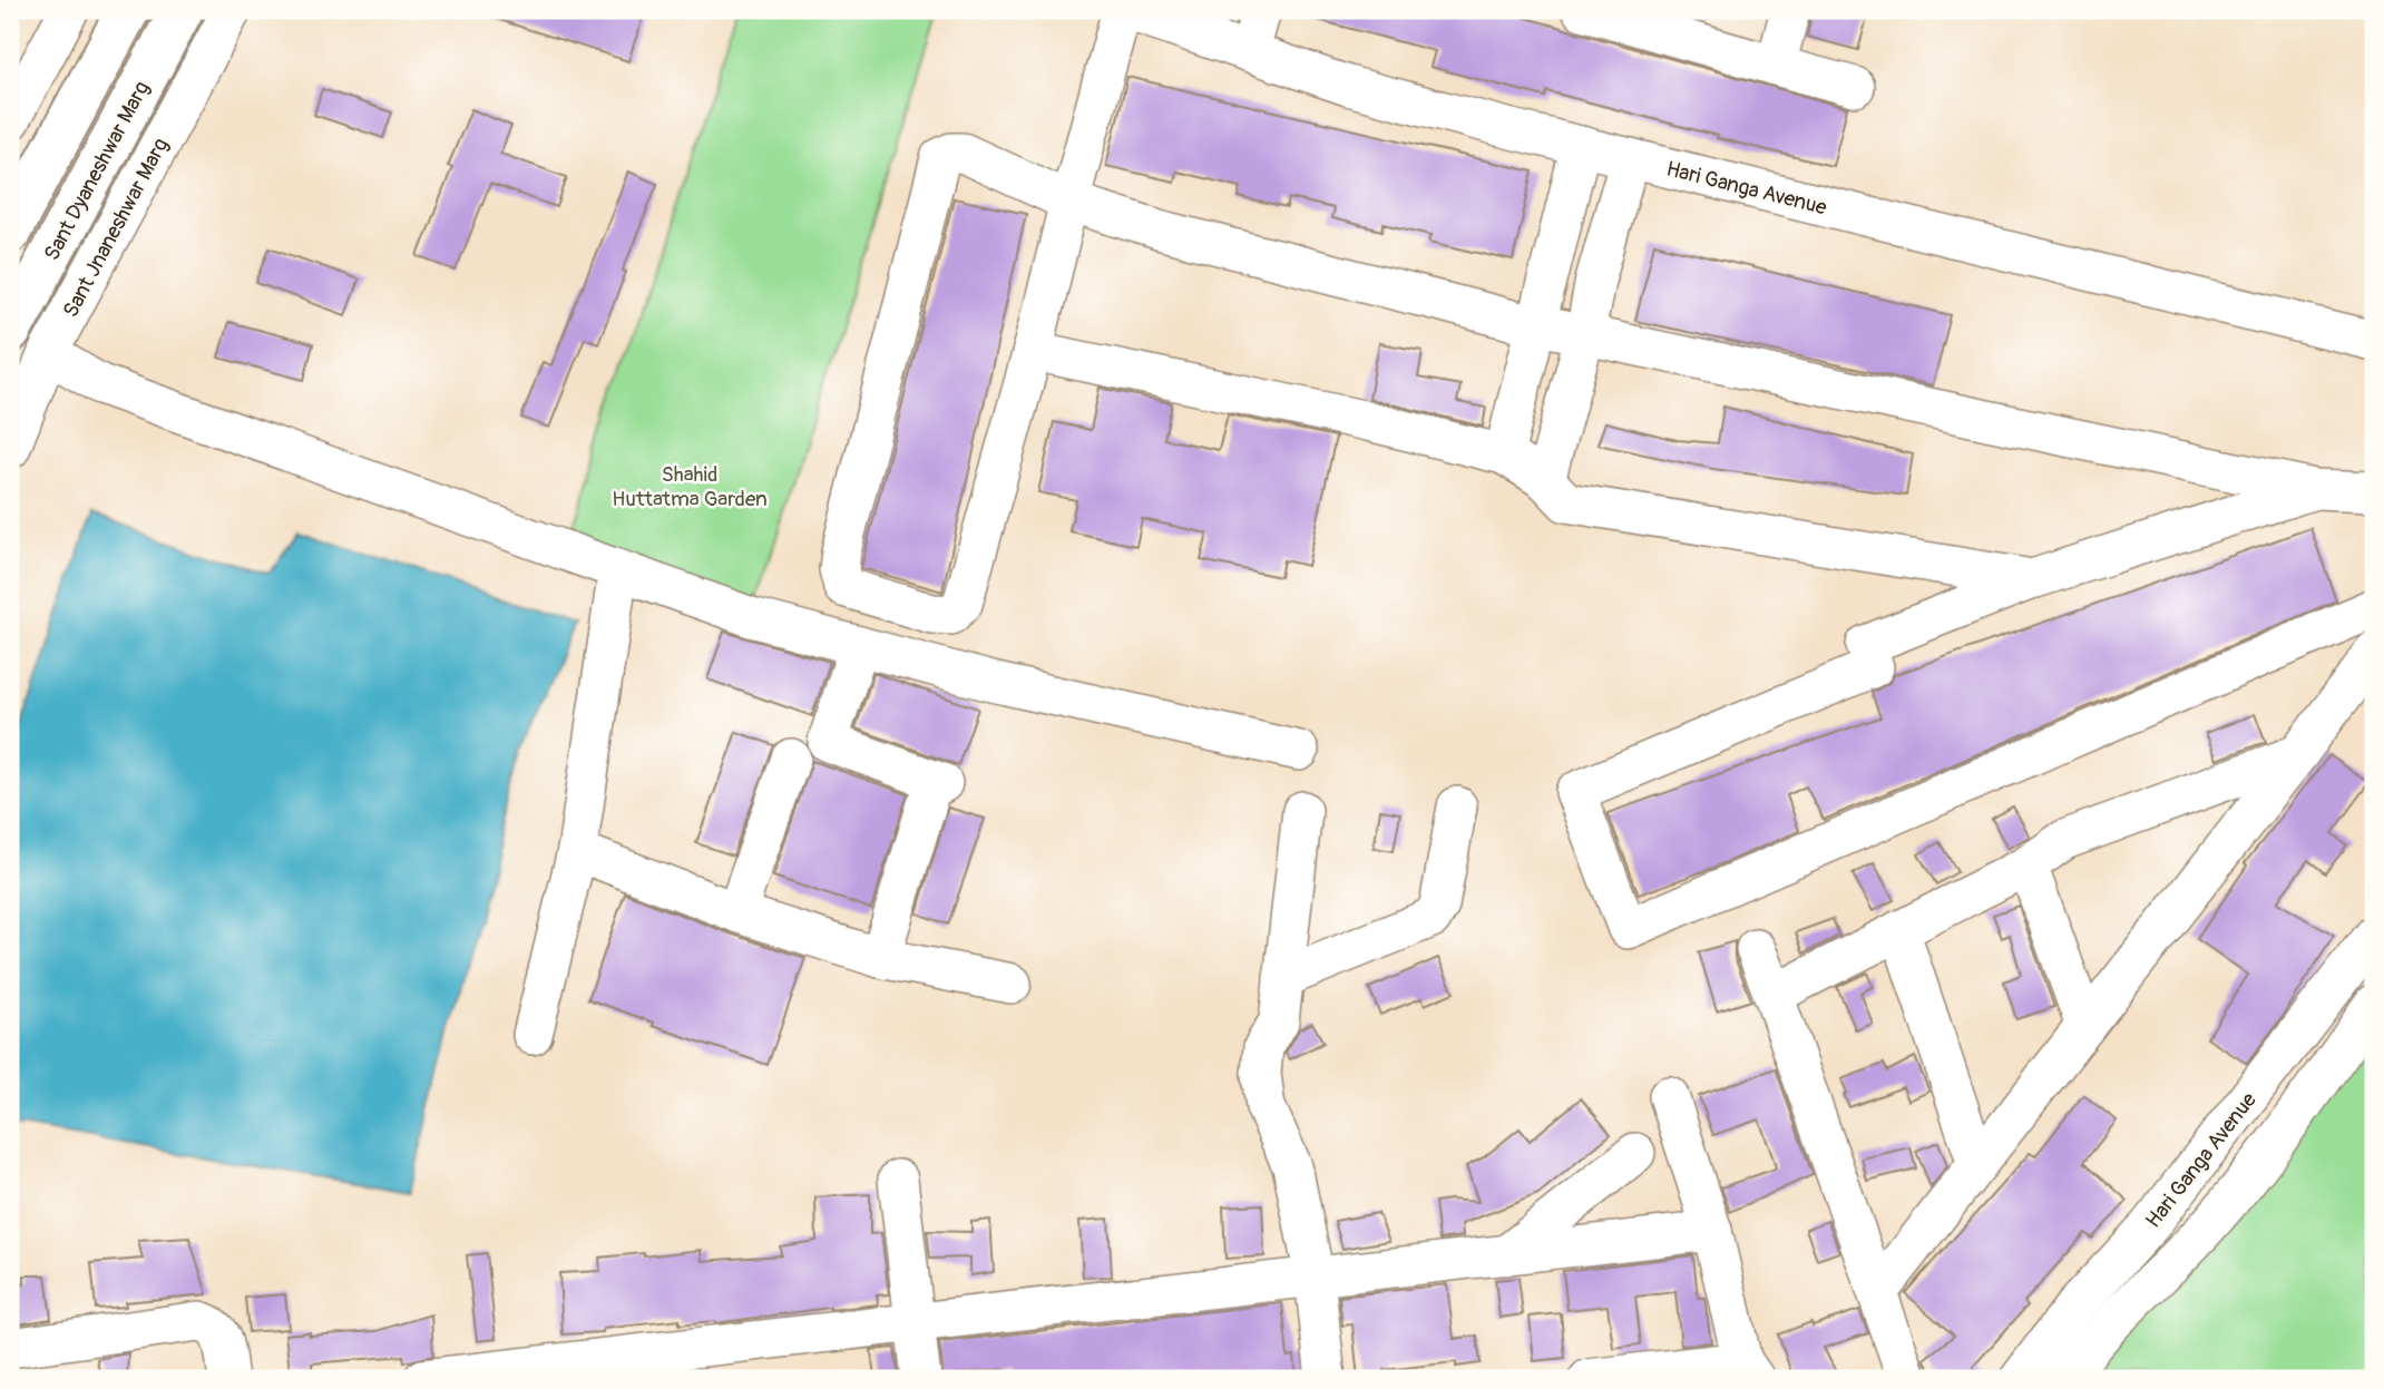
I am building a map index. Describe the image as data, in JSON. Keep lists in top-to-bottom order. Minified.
{"streets":{"main road":["Sant Dyaneshwar Marg"],"street":["Hari Ganga Avenue","Sant Jnaneshwar Marg"]},"parks":["Shahid Huttatma Garden"]}
